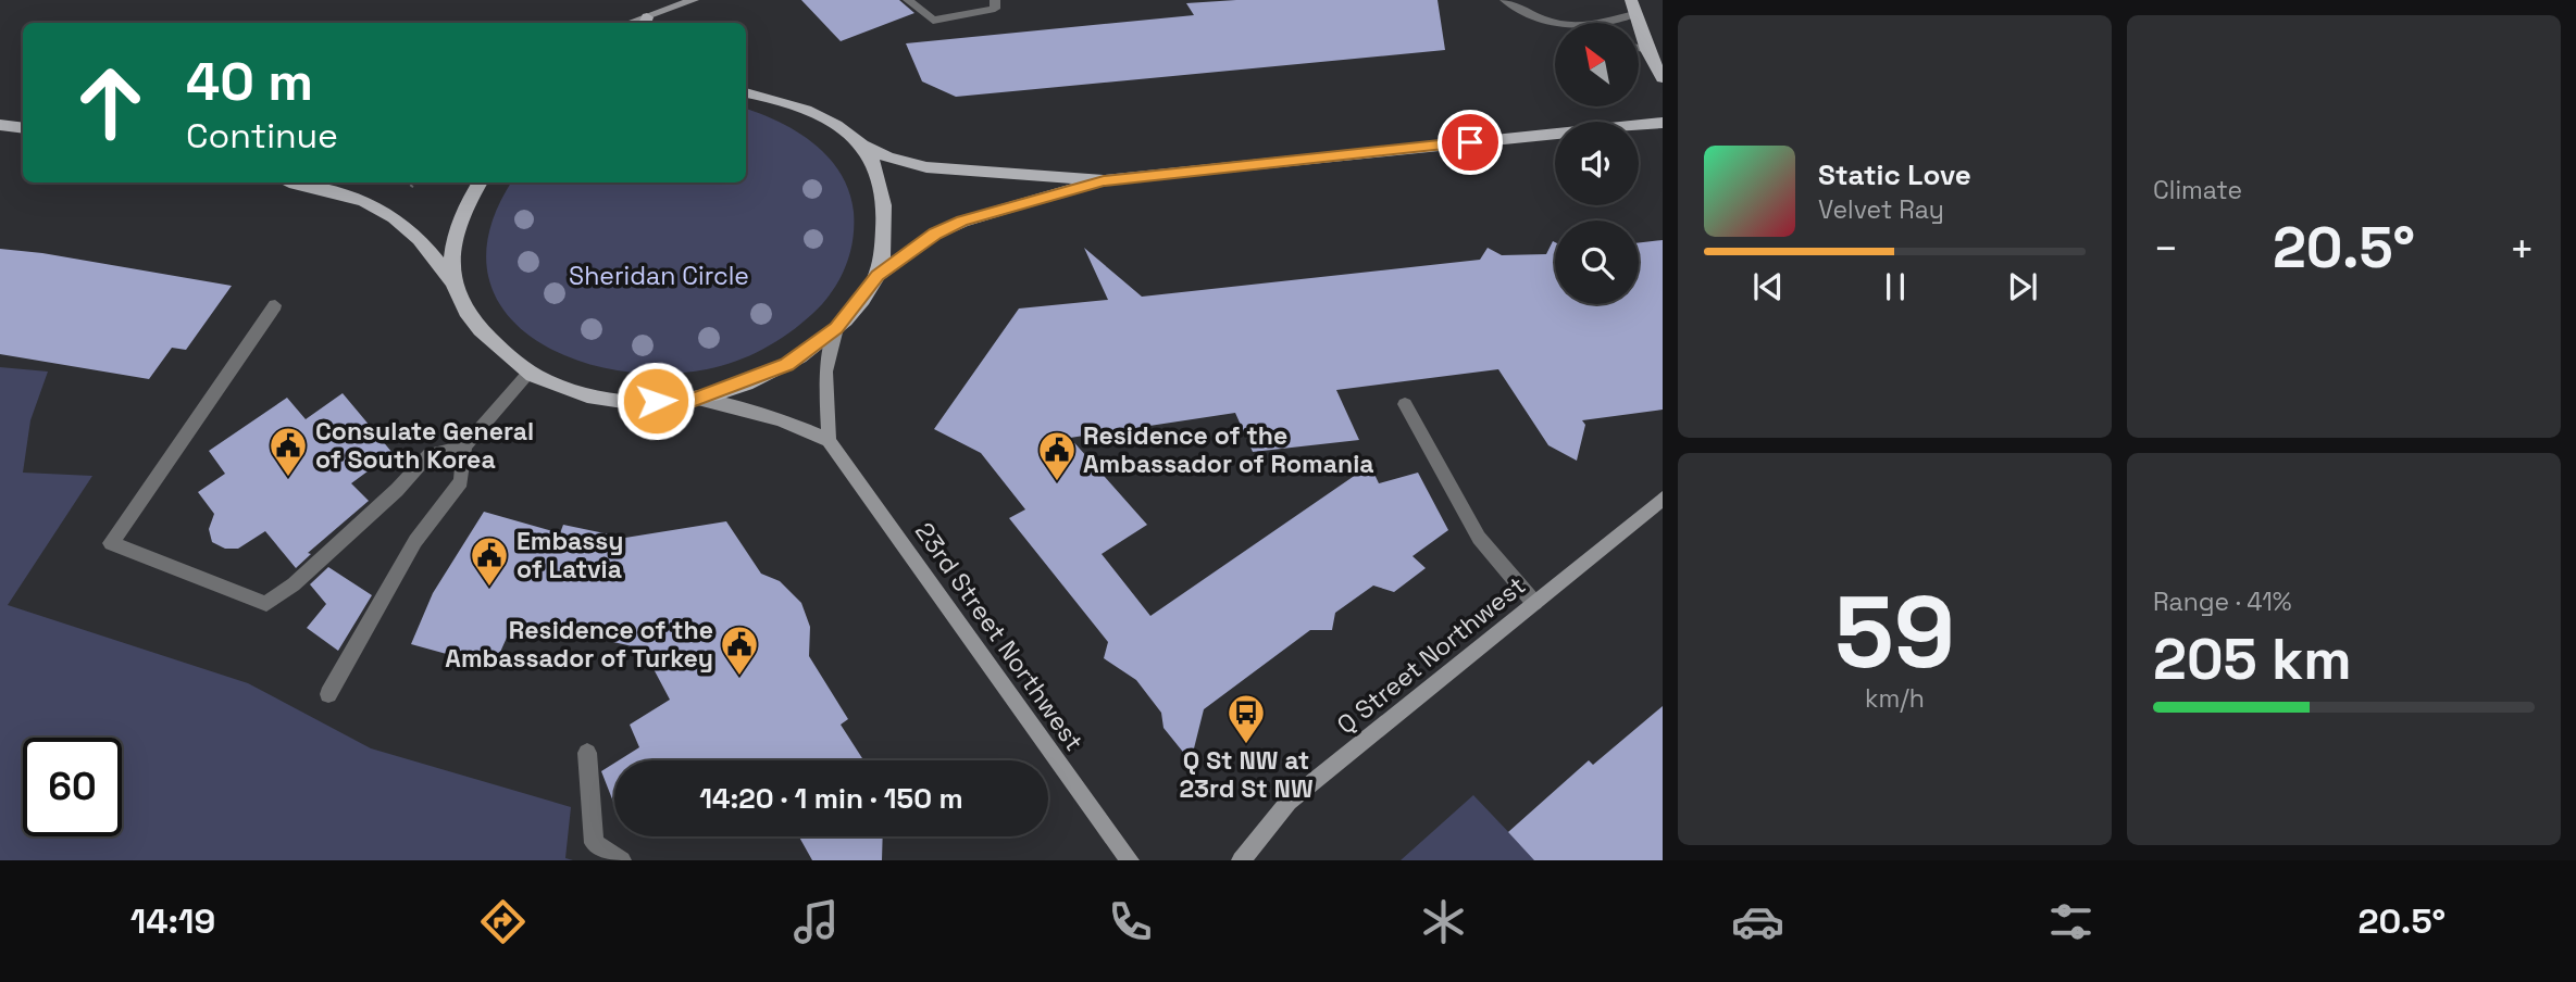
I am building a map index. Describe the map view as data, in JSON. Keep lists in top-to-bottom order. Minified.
{"streets":{"main road":["23rd Street Northwest","Q Street Northwest"]},"parks":["Sheridan Circle"],"places":{"public building":["Consulate General of South Korea","Residence of the Ambassador of Romania","Embassy of Latvia","Residence of the Ambassador of Turkey"],"bus stop":["Q St NW at 23rd St NW"]},"north":"top left","page":{"tile":["Climate",["59","km/h"],["Range · 41%","205 km"]],"turn":["40 m","Continue"],"song":["Static Love","Velvet Ray"],"heat":["−","20.5°","+"],"limit":"60","trip":"14:20 · 1 min · 150 m","tabs":["14:19","20.5°"]}}
